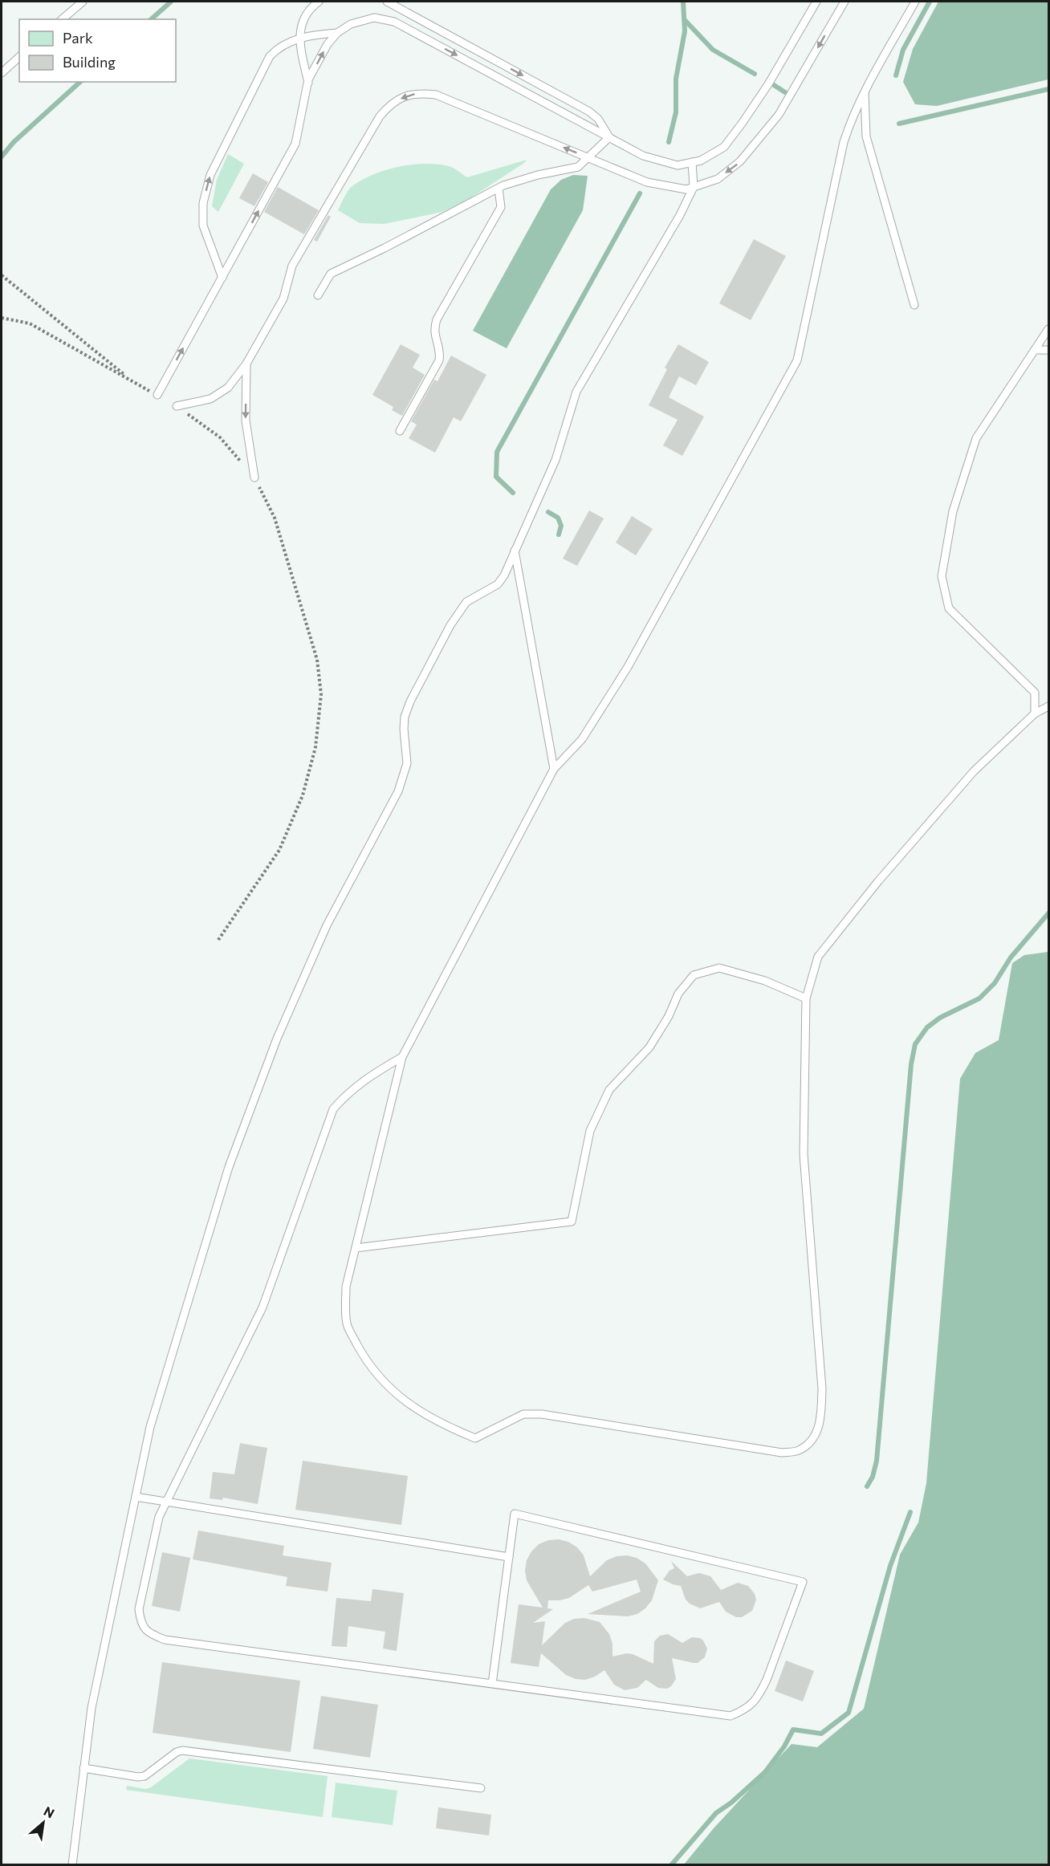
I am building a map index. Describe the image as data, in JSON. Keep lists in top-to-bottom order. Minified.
{"legend":["Park","Building"],"north":"top right"}
